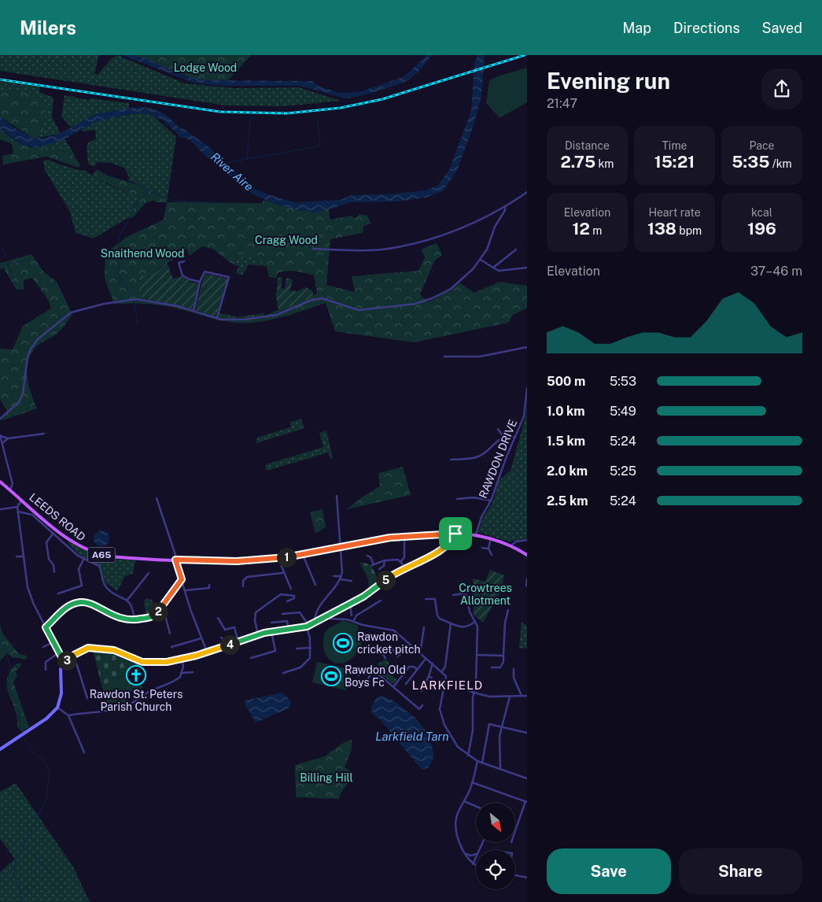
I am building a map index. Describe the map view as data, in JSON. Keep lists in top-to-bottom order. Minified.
{"streets":{"main road":["LEEDS ROAD","A65"],"street":["RAWDON DRIVE"]},"crossings":[["RAWDON DRIVE","LEEDS ROAD"]],"districts":["LARKFIELD"],"water":["River Aire","Larkfield Tarn"],"parks":["Lodge Wood","Cragg Wood","Snaithend Wood","Crowtrees Allotment","Billing Hill"],"places":{"sports":["Rawdon cricket pitch","Rawdon Old Boys Fc"],"church":["Rawdon St. Peters Parish Church"]},"north":"bottom right","page":{"header":"Milers","nav":["Map","Directions","Saved"],"heading":["Evening run","21:47"],"stats":[["Distance","2.75 km"],["Time","15:21"],["Pace","5:35 /km"],["Elevation","12 m"],["Heart rate","138 bpm"],["kcal","196"]],"chart":["Elevation","37–46 m"],"list":[{"name":"500 m","note":"5:53"},{"name":"1.0 km","note":"5:49"},{"name":"1.5 km","note":"5:24"},{"name":"2.0 km","note":"5:25"},{"name":"2.5 km","note":"5:24"}],"pins":["1","5","2","4","3"],"buttons":["Save","Share"]}}
